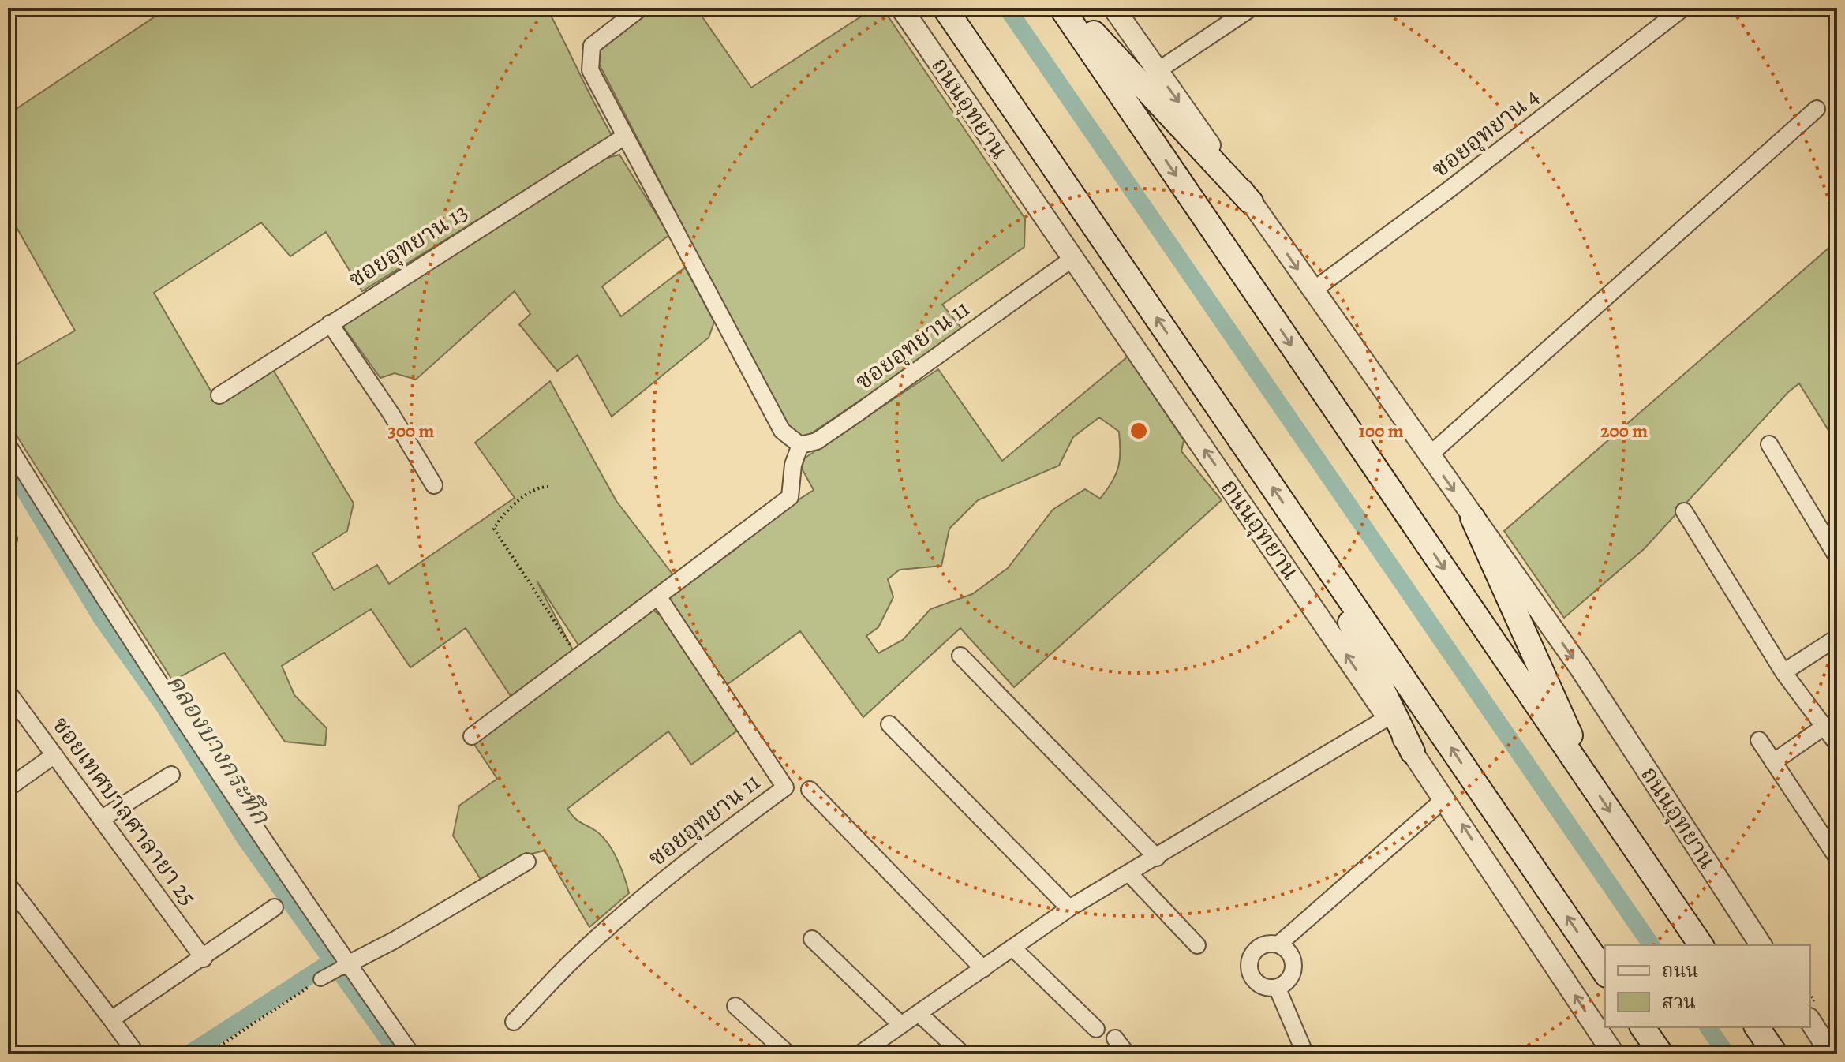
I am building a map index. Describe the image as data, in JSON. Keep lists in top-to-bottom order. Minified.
{"streets":{"main road":["ถนนอุทยาน"],"street":["ซอยอุทยาน 4","ซอยอุทยาน 13","ซอยอุทยาน 11","ซอยเทศบาลศาลายา 25"]},"crossings":[["ถนนอุทยาน","ซอยอุทยาน 4"],["ถนนอุทยาน","ซอยอุทยาน 11"]],"water":["คลองบางกระทึก"],"legend":["ถนน","สวน"],"rings":["100 m","200 m","300 m"]}
